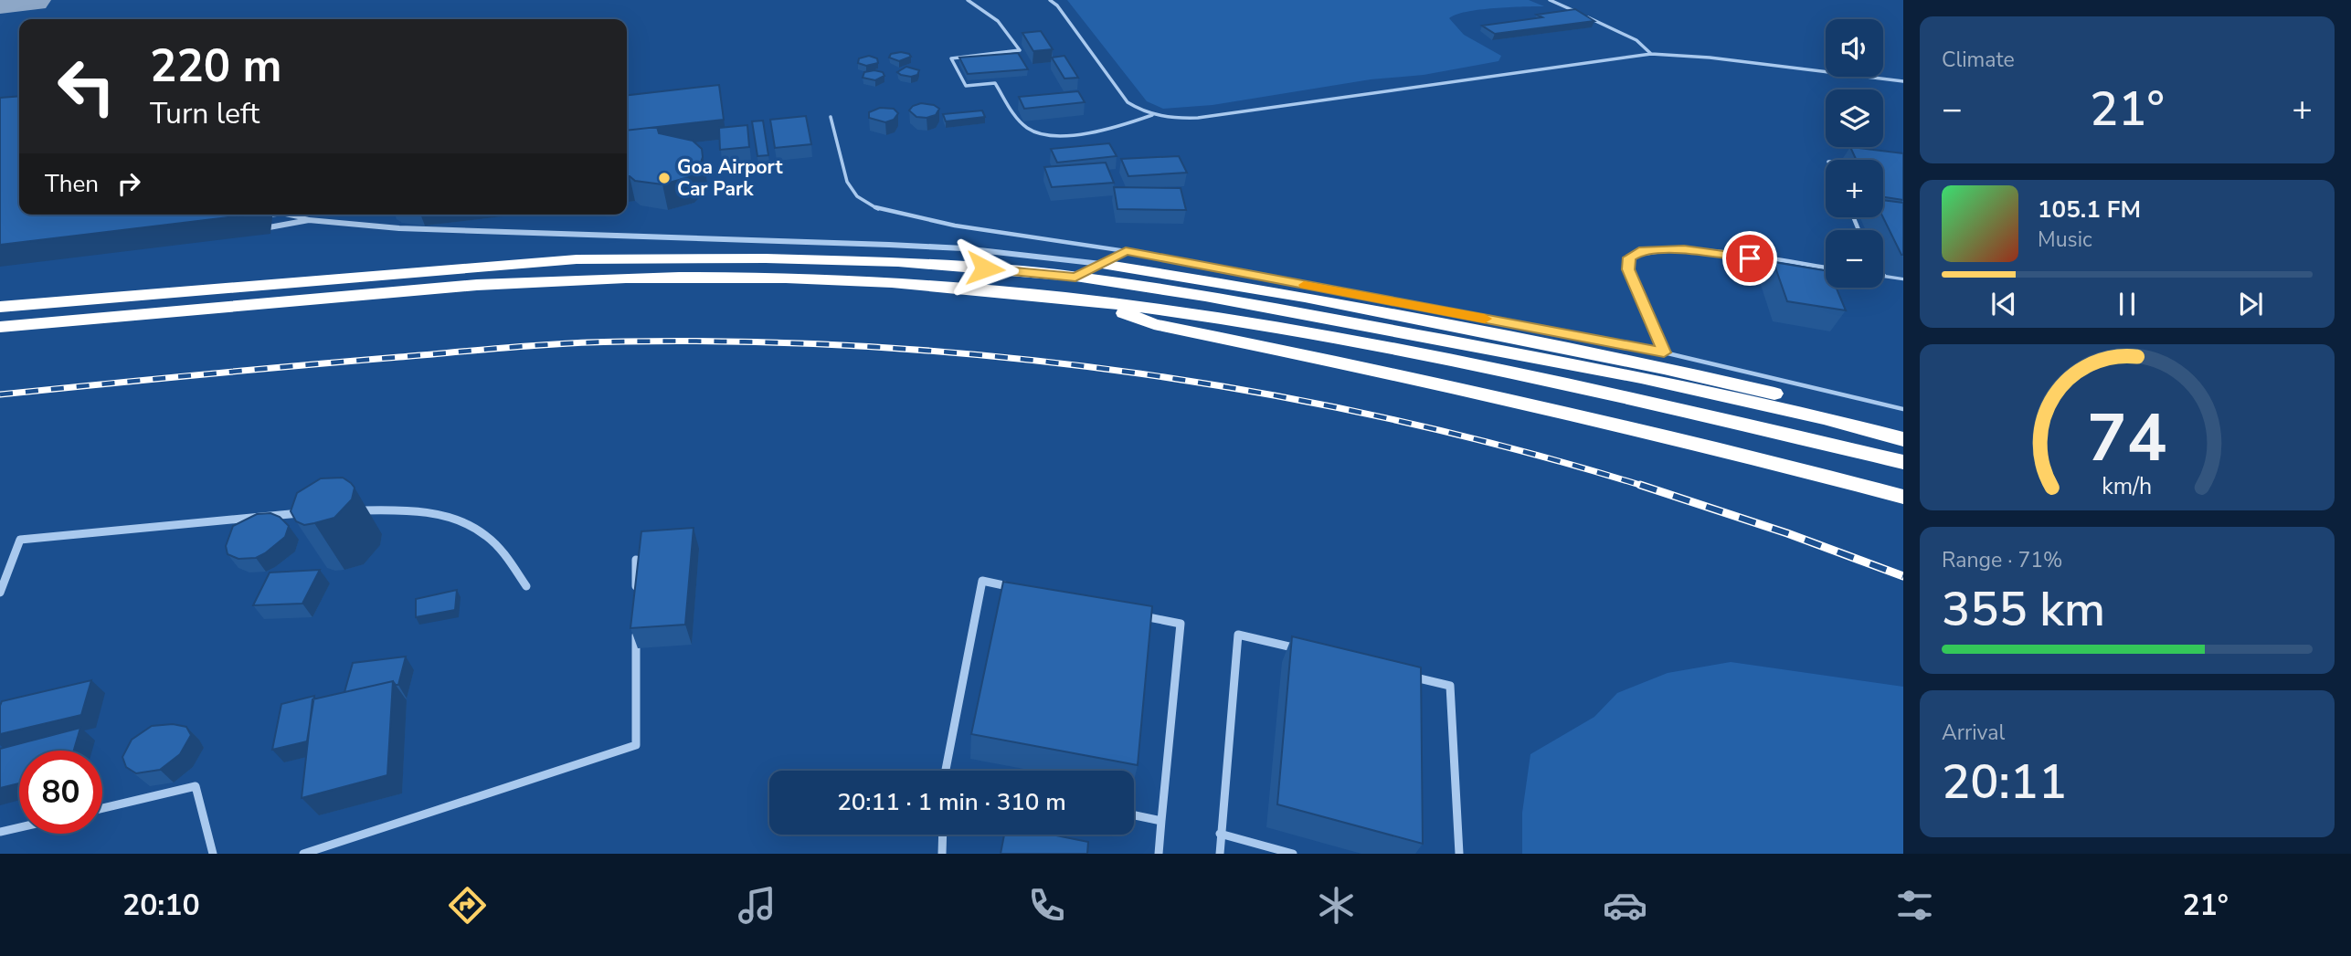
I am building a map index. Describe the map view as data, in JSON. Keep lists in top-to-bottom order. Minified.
{"places":["Goa Airport Car Park"],"page":{"tile":["Climate",["Range · 71%","355 km"],["Arrival","20:11"]],"map_buttons":["+","−"],"turn":["220 m","Turn left"],"heat":["−","21°","+"],"then":"Then","song":["105.1 FM","Music"],"limit":"80","trip":"20:11 · 1 min · 310 m","tabs":["20:10","21°"],"gauge":["74","km/h"]}}
